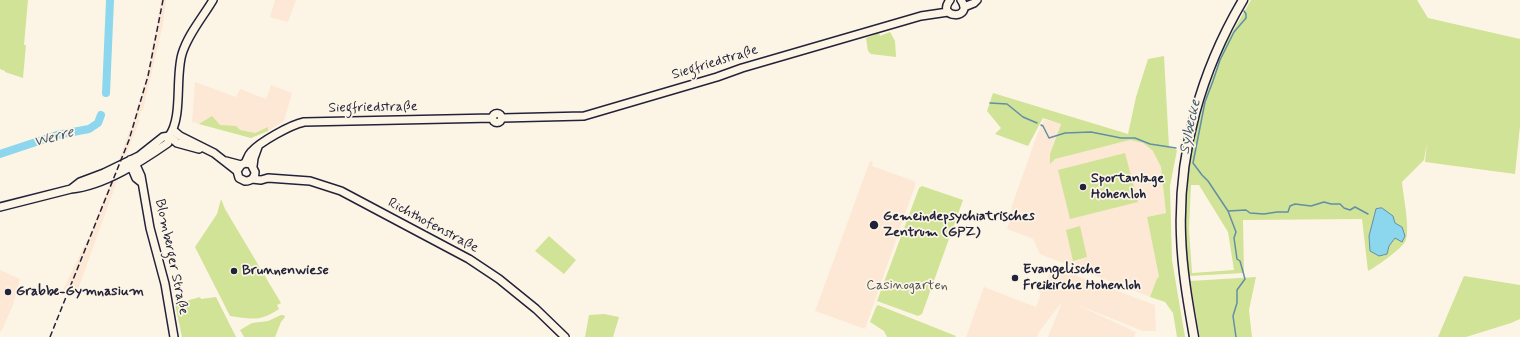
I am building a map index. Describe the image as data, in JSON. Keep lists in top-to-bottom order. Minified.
{"streets":{"street":["Siegfriedstraße","Richthofenstraße","Blomberger Straße"]},"crossings":[["Siegfriedstraße","Richthofenstraße"]],"water":["Sylbecke","Werre"],"parks":["Casinogarten"],"places":["Sportanlage Hohenloh","Gemeindepsychiatrisches Zentrum (GPZ)","Brunnenwiese","Evangelische Freikirche Hohenloh","Grabbe-Gymnasium"]}
